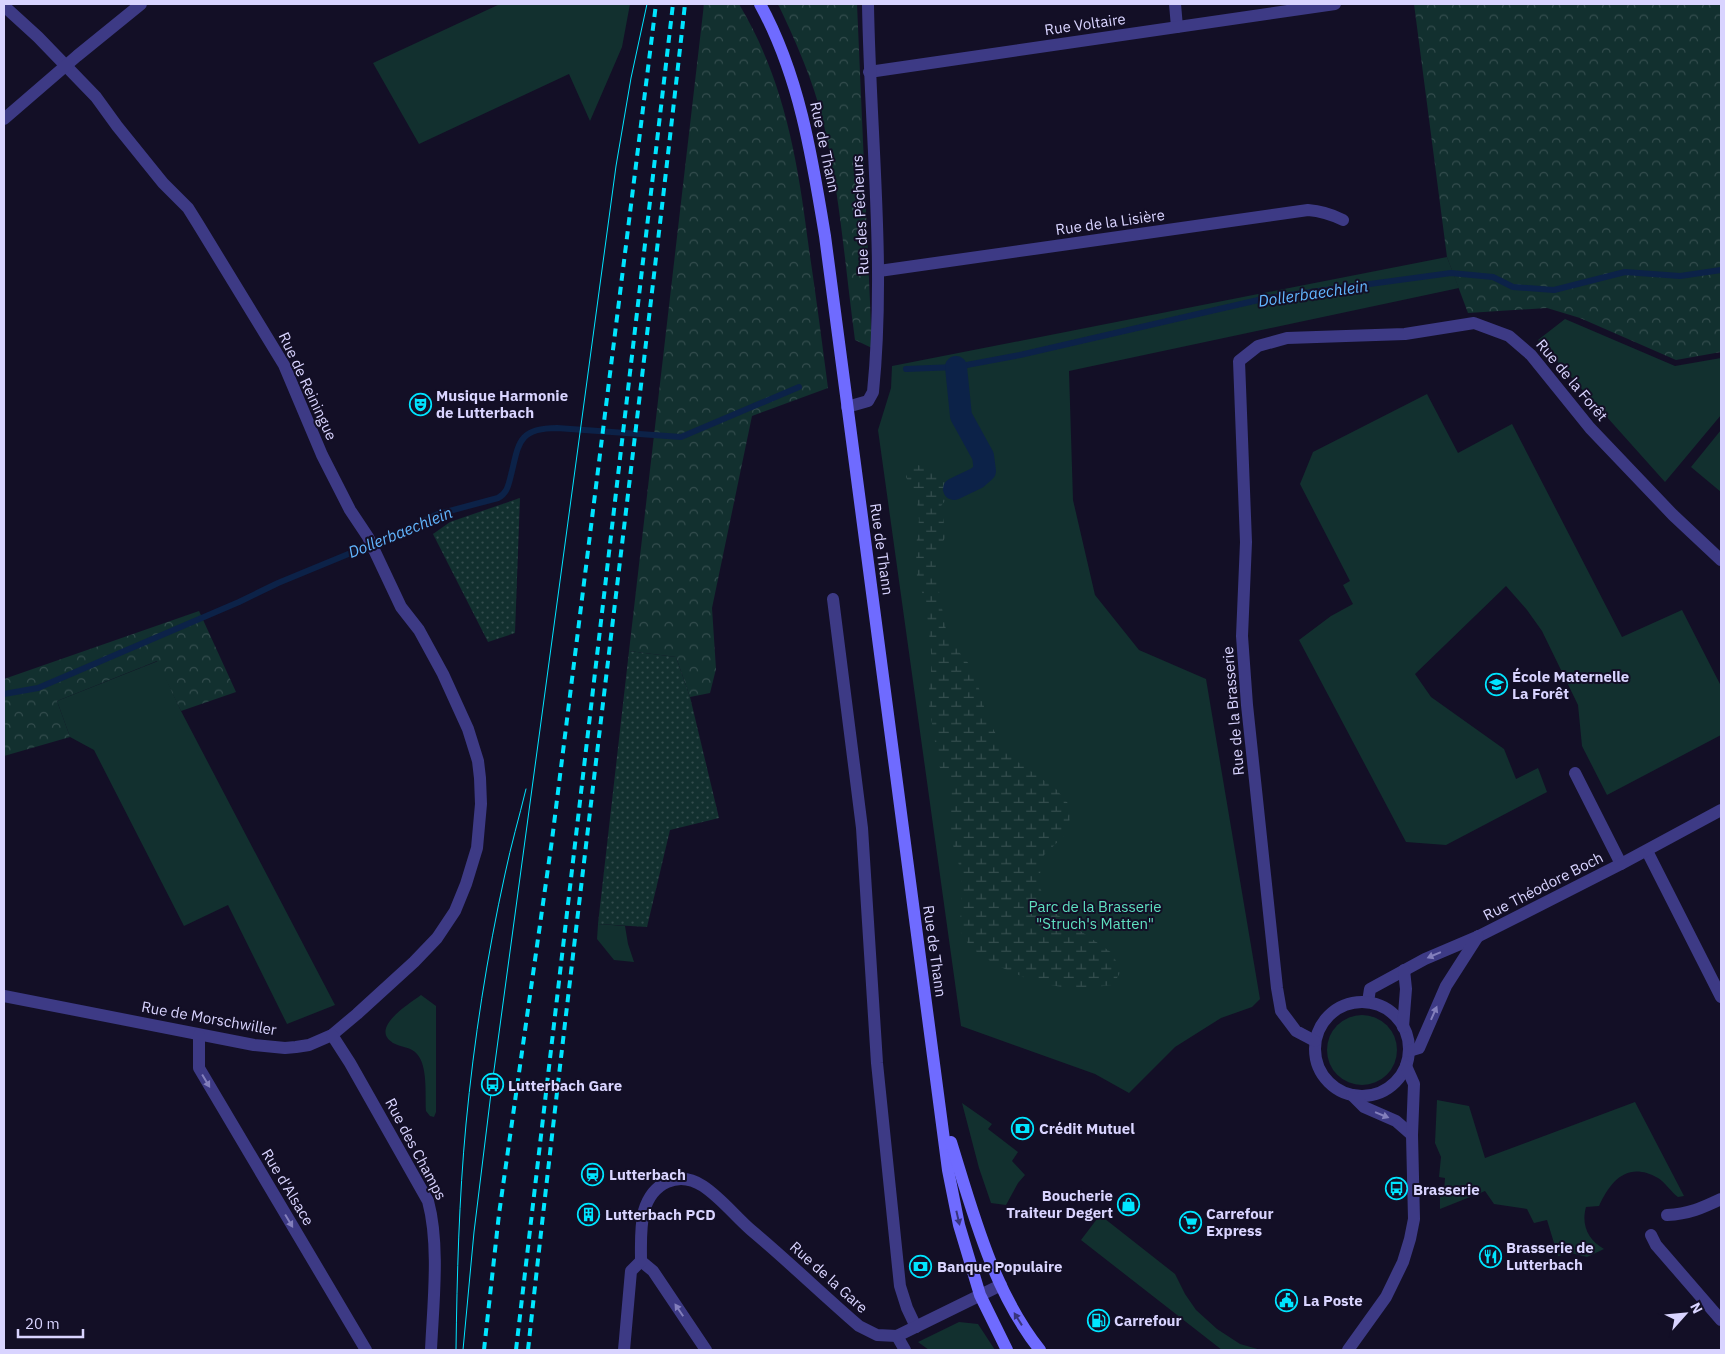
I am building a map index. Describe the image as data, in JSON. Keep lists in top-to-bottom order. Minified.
{"streets":{"main road":["Rue de Thann"],"street":["Rue Voltaire","Rue des Pêcheurs","Rue de la Lisière","Rue de la Forêt","Rue de Reiningue","Rue de la Brasserie","Rue Théodore Boch","Rue de Morschwiller","Rue des Champs","Rue d'Alsace","Rue de la Gare"]},"crossings":[["Rue Voltaire","Rue des Pêcheurs"],["Rue de Thann","Rue des Pêcheurs"],["Rue des Pêcheurs","Rue de la Lisière"],["Rue de la Forêt","Rue de la Brasserie"],["Rue de Reiningue","Rue de Morschwiller"],["Rue de la Brasserie","Rue Théodore Boch"],["Rue de Morschwiller","Rue des Champs"],["Rue de Morschwiller","Rue d'Alsace"]],"one_way":["Rue d'Alsace"],"water":["Dollerbaechlein"],"parks":["Parc de la Brasserie \"Struch's Matten\""],"places":{"theatre":["Musique Harmonie de Lutterbach"],"school or university":["École Maternelle La Forêt"],"bus stop":["Lutterbach Gare","Brasserie"],"bank":["Crédit Mutuel","Banque Populaire"],"station":["Lutterbach"],"shop":["Boucherie Traiteur Degert"],"building":["Lutterbach PCD"],"supermarket":["Carrefour Express"],"restaurant":["Brasserie de Lutterbach"],"public building":["La Poste"],"fuel station":["Carrefour"]},"scale_bar":"20 m","north":"top right"}
